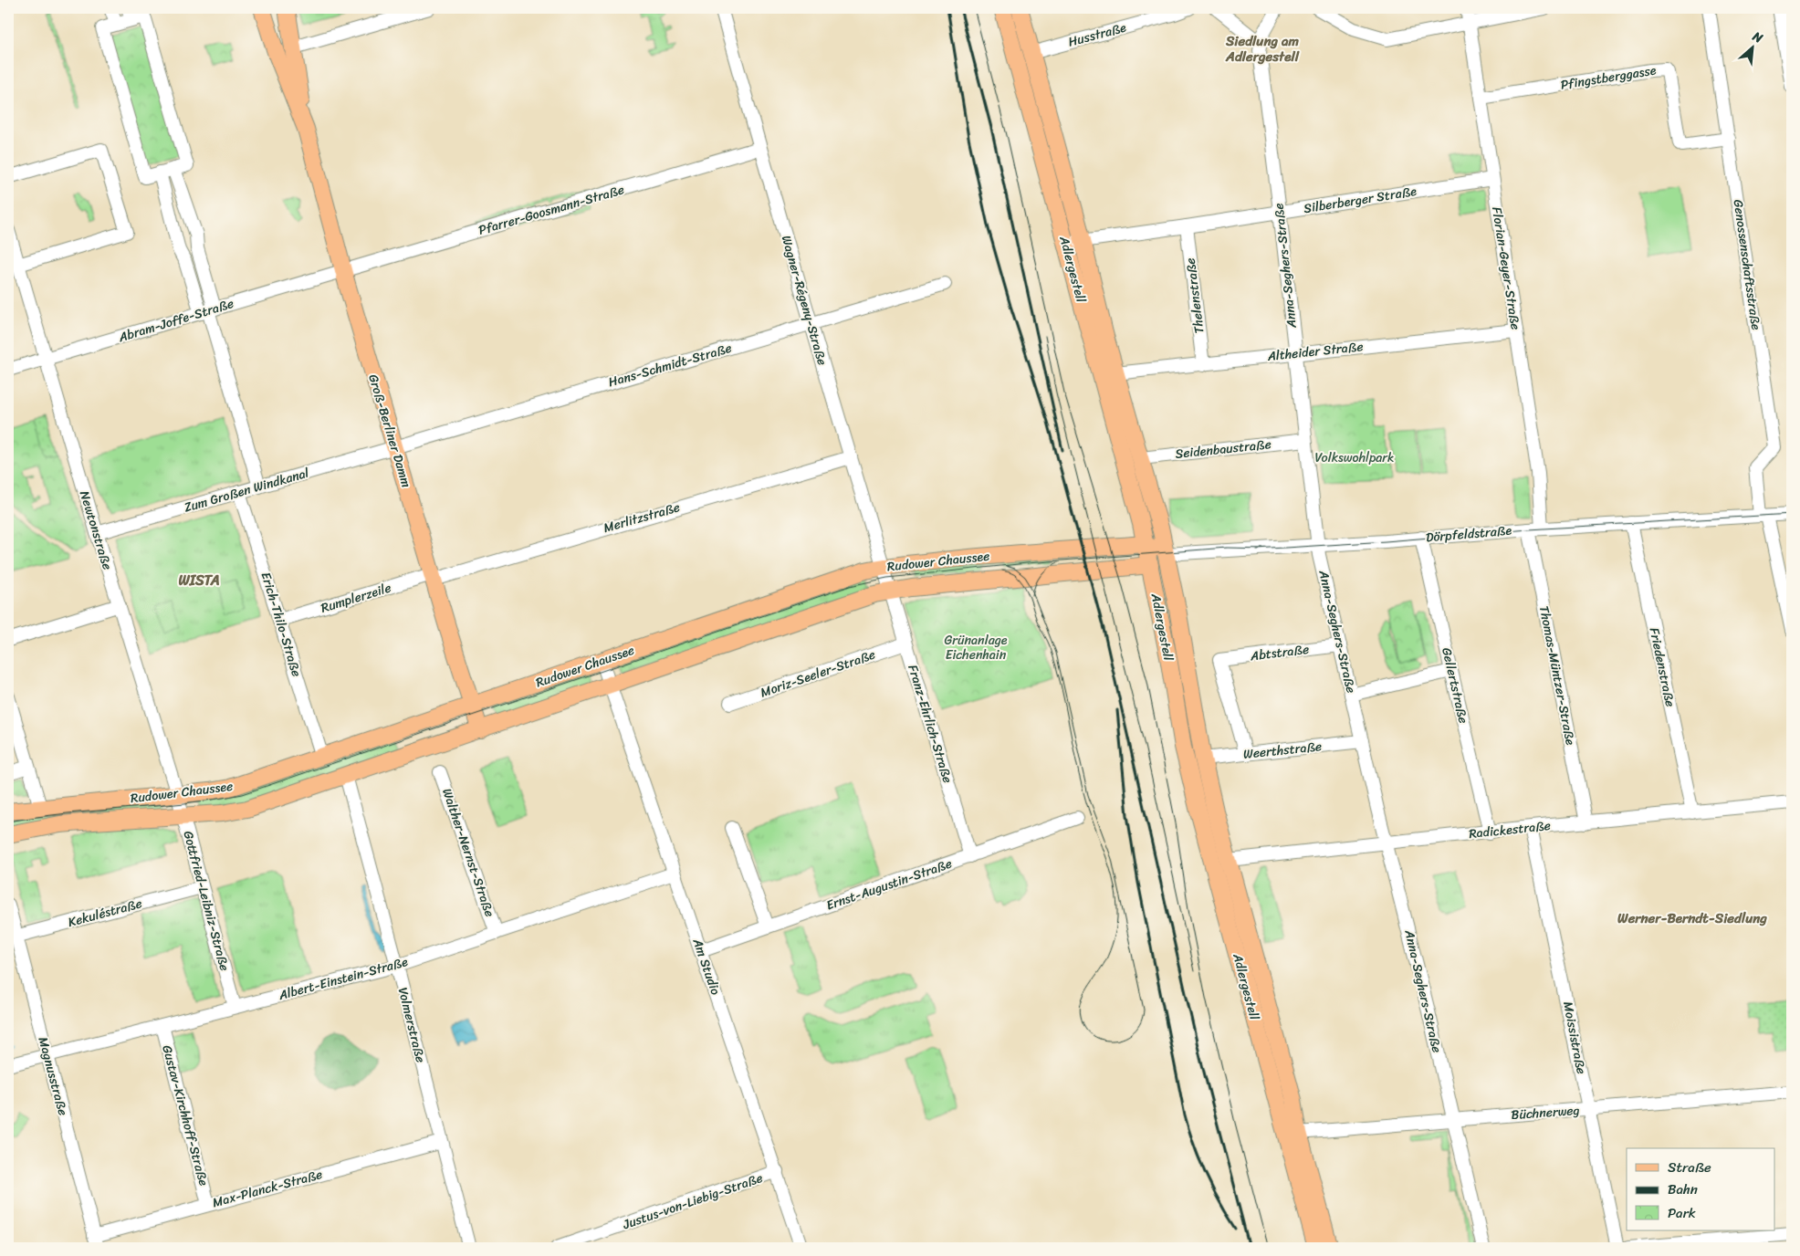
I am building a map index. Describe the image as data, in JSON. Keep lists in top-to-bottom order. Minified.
{"streets":{"main road":["Adlergestell","Groß-Berliner Damm","Rudower Chaussee"],"street":["Husstraße","Pfingstberggasse","Silberberger Straße","Pfarrer-Goosmann-Straße","Genossenschaftsstraße","Anna-Seghers-Straße","Florian-Geyer-Straße","Thelenstraße","Wagner-Régeny-Straße","Abram-Joffe-Straße","Altheider Straße","Hans-Schmidt-Straße","Seidenbaustraße","Zum Großen Windkanal","Merlitzstraße","Newtonstraße","Dörpfeldstraße","Rumplerzeile","Erich-Thilo-Straße","Abtstraße","Friedenstraße","Moriz-Seeler-Straße","Thomas-Müntzer-Straße","Gellertstraße","Franz-Ehrlich-Straße","Weerthstraße","Radickestraße","Walther-Nernst-Straße","Ernst-Augustin-Straße","Gottfried-Leibniz-Straße","Kekuléstraße","Am Studio","Albert-Einstein-Straße","Volmerstraße","Moissistraße","Magnusstraße","Büchnerweg","Gustav-Kirchhoff-Straße","Max-Planck-Straße","Justus-von-Liebig-Straße"]},"crossings":[["Husstraße","Adlergestell"],["Pfingstberggasse","Genossenschaftsstraße"],["Pfingstberggasse","Florian-Geyer-Straße"],["Silberberger Straße","Anna-Seghers-Straße"],["Silberberger Straße","Florian-Geyer-Straße"],["Silberberger Straße","Adlergestell"],["Silberberger Straße","Thelenstraße"],["Pfarrer-Goosmann-Straße","Wagner-Régeny-Straße"],["Pfarrer-Goosmann-Straße","Abram-Joffe-Straße"],["Pfarrer-Goosmann-Straße","Groß-Berliner Damm"],["Genossenschaftsstraße","Dörpfeldstraße"],["Anna-Seghers-Straße","Altheider Straße"],["Anna-Seghers-Straße","Seidenbaustraße"],["Anna-Seghers-Straße","Dörpfeldstraße"],["Anna-Seghers-Straße","Abtstraße"],["Anna-Seghers-Straße","Weerthstraße"],["Anna-Seghers-Straße","Radickestraße"],["Anna-Seghers-Straße","Büchnerweg"],["Florian-Geyer-Straße","Altheider Straße"],["Florian-Geyer-Straße","Dörpfeldstraße"],["Florian-Geyer-Straße","Thomas-Müntzer-Straße"],["Adlergestell","Altheider Straße"],["Adlergestell","Seidenbaustraße"],["Adlergestell","Dörpfeldstraße"],["Adlergestell","Rudower Chaussee"],["Adlergestell","Weerthstraße"],["Adlergestell","Radickestraße"],["Adlergestell","Büchnerweg"],["Thelenstraße","Altheider Straße"],["Wagner-Régeny-Straße","Hans-Schmidt-Straße"],["Wagner-Régeny-Straße","Merlitzstraße"],["Wagner-Régeny-Straße","Rudower Chaussee"],["Wagner-Régeny-Straße","Franz-Ehrlich-Straße"],["Abram-Joffe-Straße","Groß-Berliner Damm"],["Abram-Joffe-Straße","Newtonstraße"],["Hans-Schmidt-Straße","Groß-Berliner Damm"],["Hans-Schmidt-Straße","Zum Großen Windkanal"],["Groß-Berliner Damm","Zum Großen Windkanal"],["Groß-Berliner Damm","Merlitzstraße"],["Groß-Berliner Damm","Rudower Chaussee"],["Groß-Berliner Damm","Rumplerzeile"],["Zum Großen Windkanal","Newtonstraße"],["Zum Großen Windkanal","Erich-Thilo-Straße"],["Merlitzstraße","Rumplerzeile"],["Newtonstraße","Rudower Chaussee"],["Newtonstraße","Gottfried-Leibniz-Straße"],["Dörpfeldstraße","Friedenstraße"],["Dörpfeldstraße","Thomas-Müntzer-Straße"],["Dörpfeldstraße","Gellertstraße"],["Rudower Chaussee","Erich-Thilo-Straße"],["Rudower Chaussee","Franz-Ehrlich-Straße"],["Rudower Chaussee","Gottfried-Leibniz-Straße"],["Rudower Chaussee","Am Studio"],["Rudower Chaussee","Volmerstraße"],["Rumplerzeile","Erich-Thilo-Straße"],["Abtstraße","Weerthstraße"],["Friedenstraße","Radickestraße"],["Moriz-Seeler-Straße","Franz-Ehrlich-Straße"],["Thomas-Müntzer-Straße","Radickestraße"],["Gellertstraße","Radickestraße"],["Franz-Ehrlich-Straße","Ernst-Augustin-Straße"],["Radickestraße","Moissistraße"],["Walther-Nernst-Straße","Albert-Einstein-Straße"],["Ernst-Augustin-Straße","Am Studio"],["Gottfried-Leibniz-Straße","Kekuléstraße"],["Gottfried-Leibniz-Straße","Albert-Einstein-Straße"],["Kekuléstraße","Magnusstraße"],["Am Studio","Albert-Einstein-Straße"],["Am Studio","Justus-von-Liebig-Straße"],["Albert-Einstein-Straße","Volmerstraße"],["Albert-Einstein-Straße","Magnusstraße"],["Albert-Einstein-Straße","Gustav-Kirchhoff-Straße"],["Volmerstraße","Max-Planck-Straße"],["Moissistraße","Büchnerweg"],["Magnusstraße","Max-Planck-Straße"],["Gustav-Kirchhoff-Straße","Max-Planck-Straße"]],"districts":["Siedlung am Adlergestell","WISTA","Werner-Berndt-Siedlung"],"parks":["Volkswohlpark","Grünanlage Eichenhain"],"legend":["Straße","Bahn","Park"],"north":"top right"}
